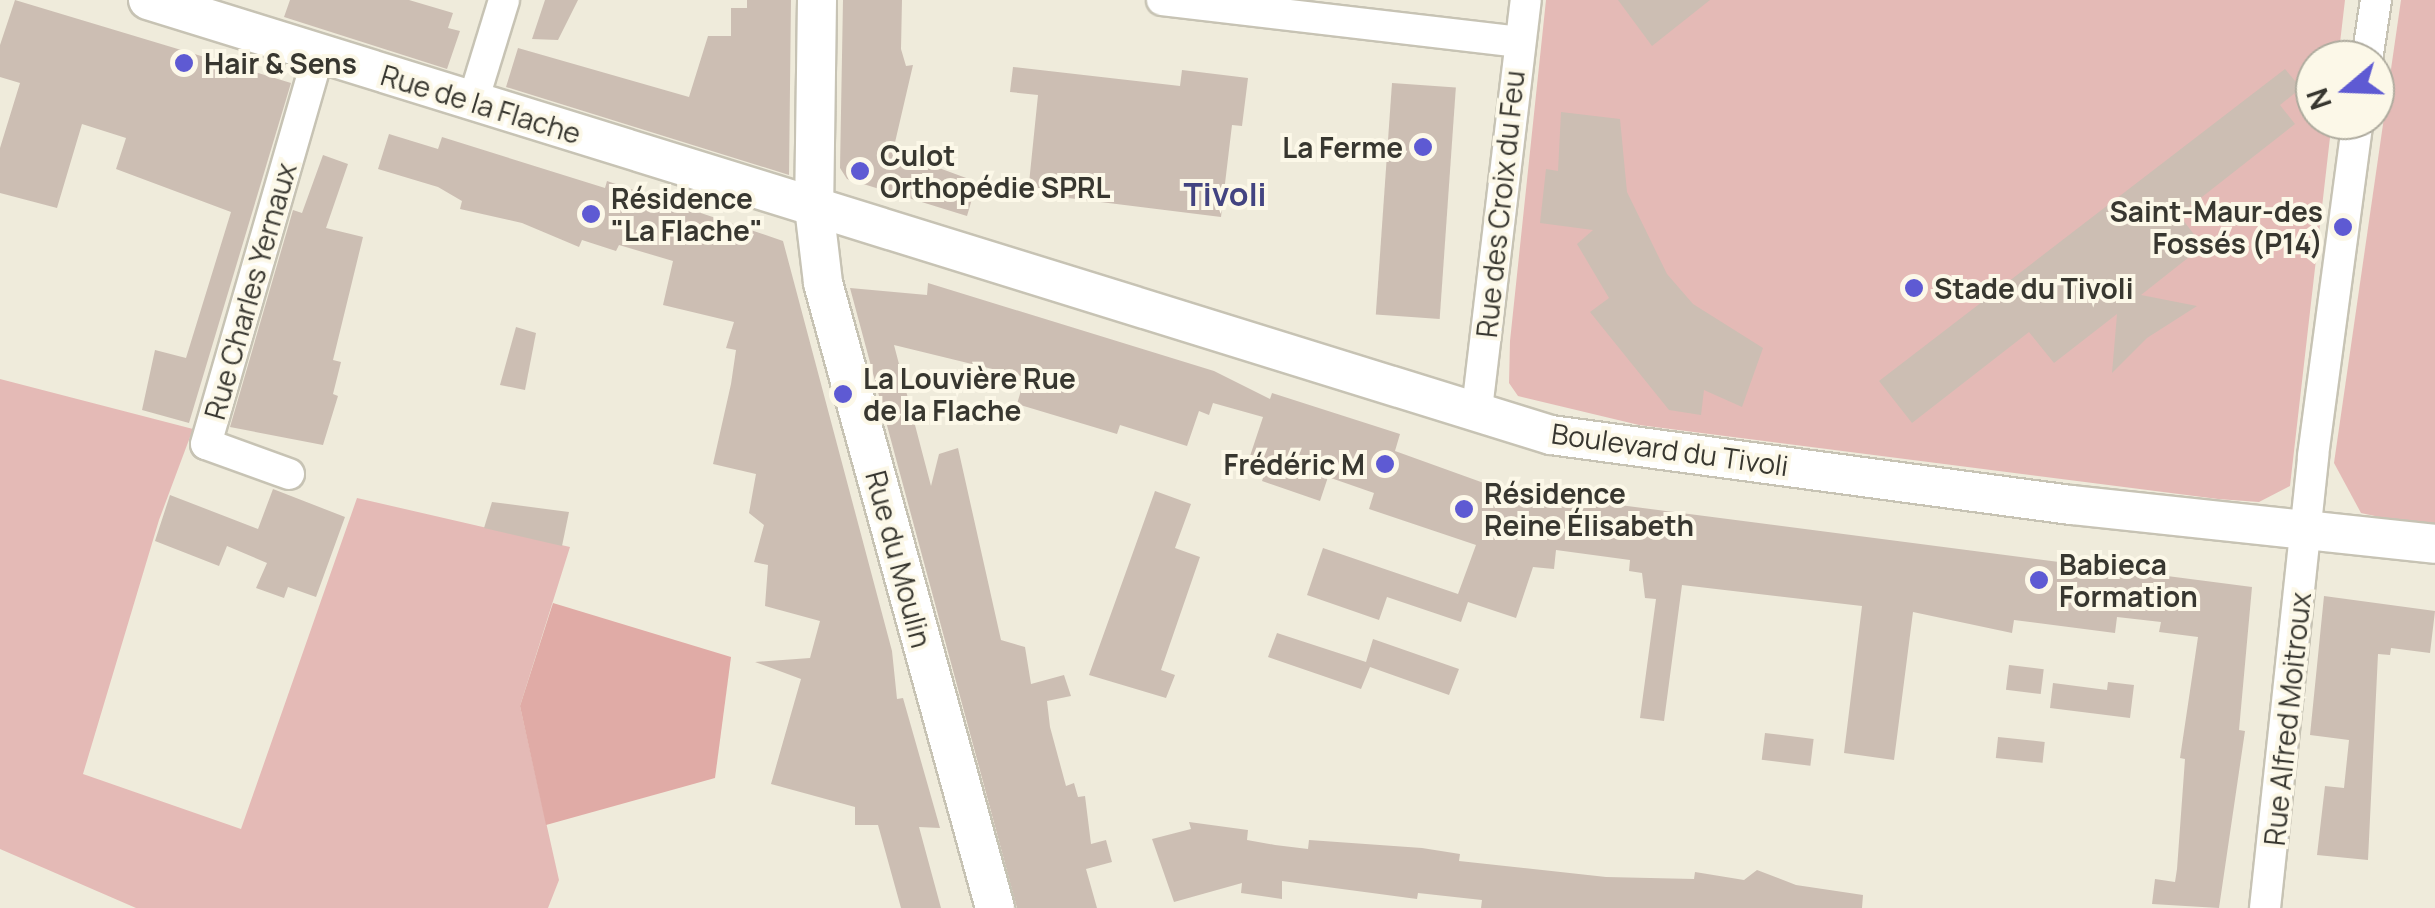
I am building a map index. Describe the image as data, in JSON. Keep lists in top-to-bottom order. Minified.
{"streets":{"street":["Rue de la Flache","Rue des Croix du Feu","Rue Charles Yernaux","Boulevard du Tivoli","Rue du Moulin","Rue Alfred Moitroux"]},"crossings":[["Rue de la Flache","Rue Charles Yernaux"],["Rue de la Flache","Boulevard du Tivoli"],["Rue de la Flache","Rue du Moulin"],["Rue des Croix du Feu","Boulevard du Tivoli"],["Boulevard du Tivoli","Rue du Moulin"],["Boulevard du Tivoli","Rue Alfred Moitroux"]],"districts":["Tivoli"],"places":["Hair & Sens","La Ferme","Culot Orthopédie SPRL","Résidence \"La Flache\"","Saint-Maur-des Fossés (P14)","Stade du Tivoli","La Louvière Rue de la Flache","Frédéric M","Résidence Reine Élisabeth","Babieca Formation"],"north":"left"}
